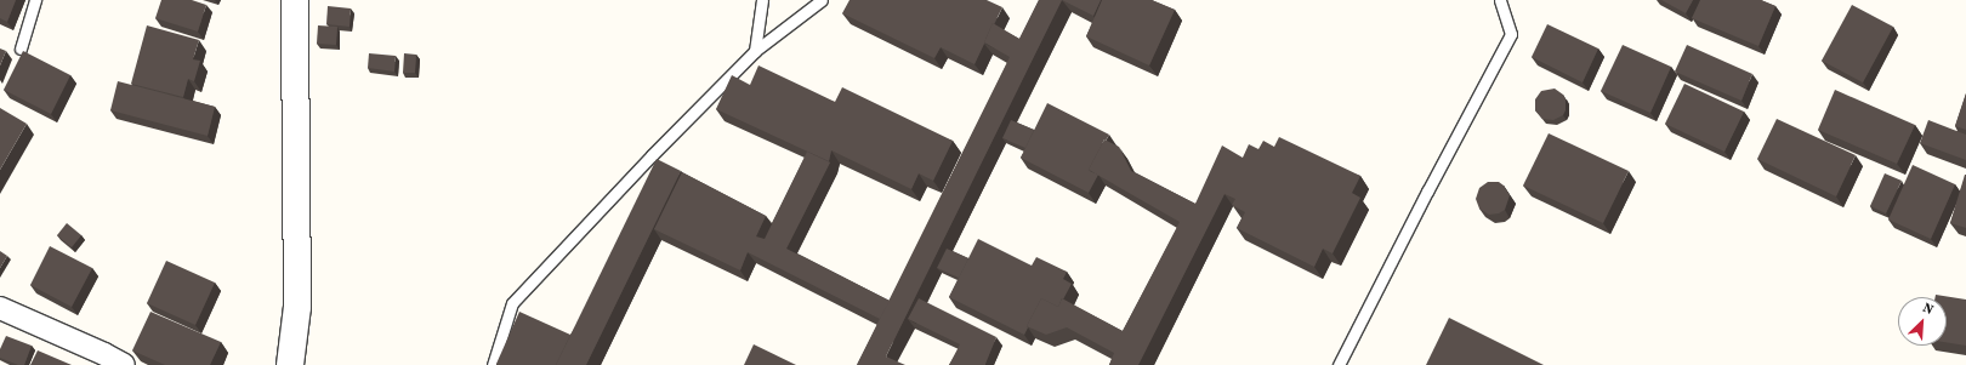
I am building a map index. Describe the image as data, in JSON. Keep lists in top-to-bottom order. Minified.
{"north":"top right"}
